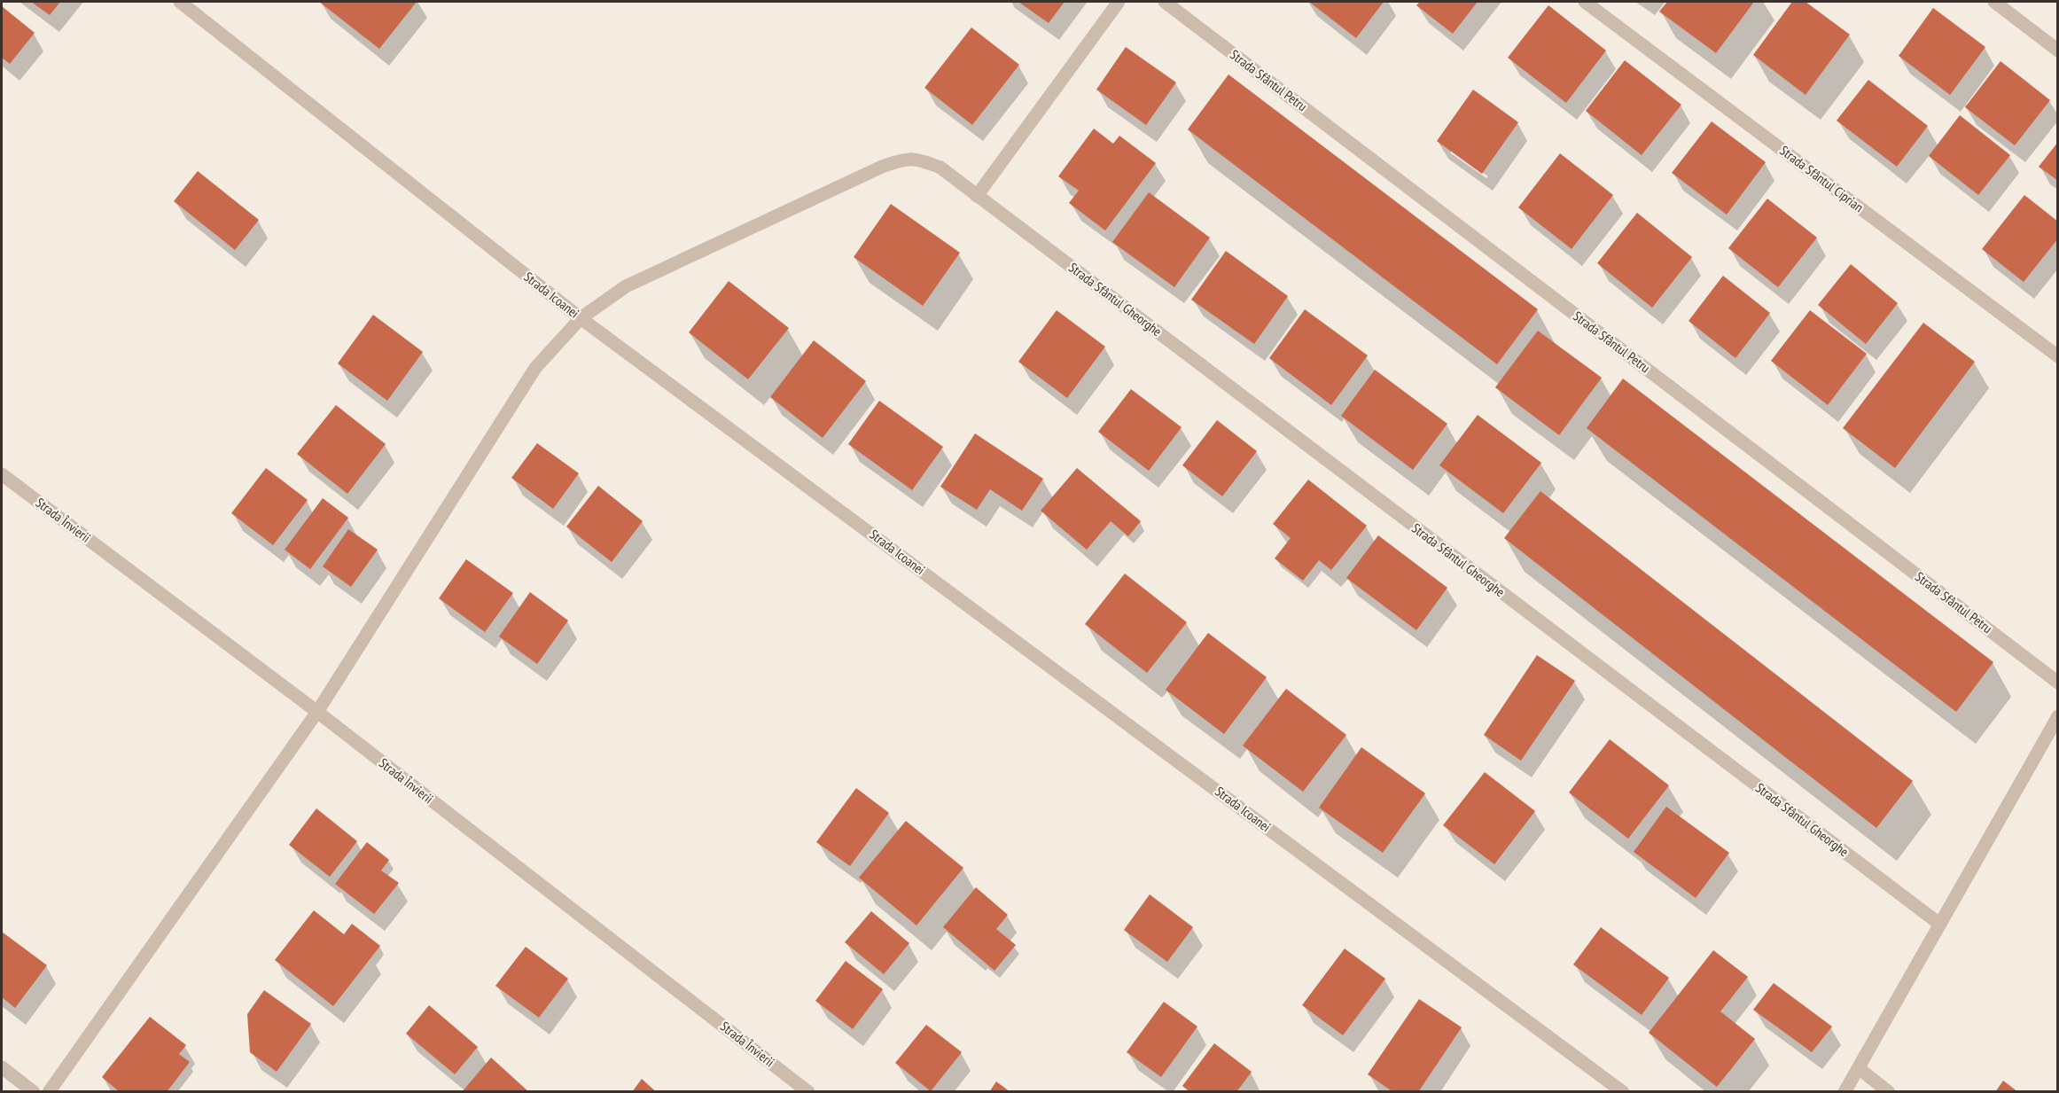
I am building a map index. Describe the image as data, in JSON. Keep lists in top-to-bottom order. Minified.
{"streets":{"street":["Strada Sfântul Petru","Strada Sfântul Ciprian","Strada Icoanei","Strada Sfântul Gheorghe","Strada Învierii"]},"crossings":[["Strada Icoanei","Strada Sfântul Gheorghe"],["Strada Sfântul Gheorghe","Strada Învierii"]]}
